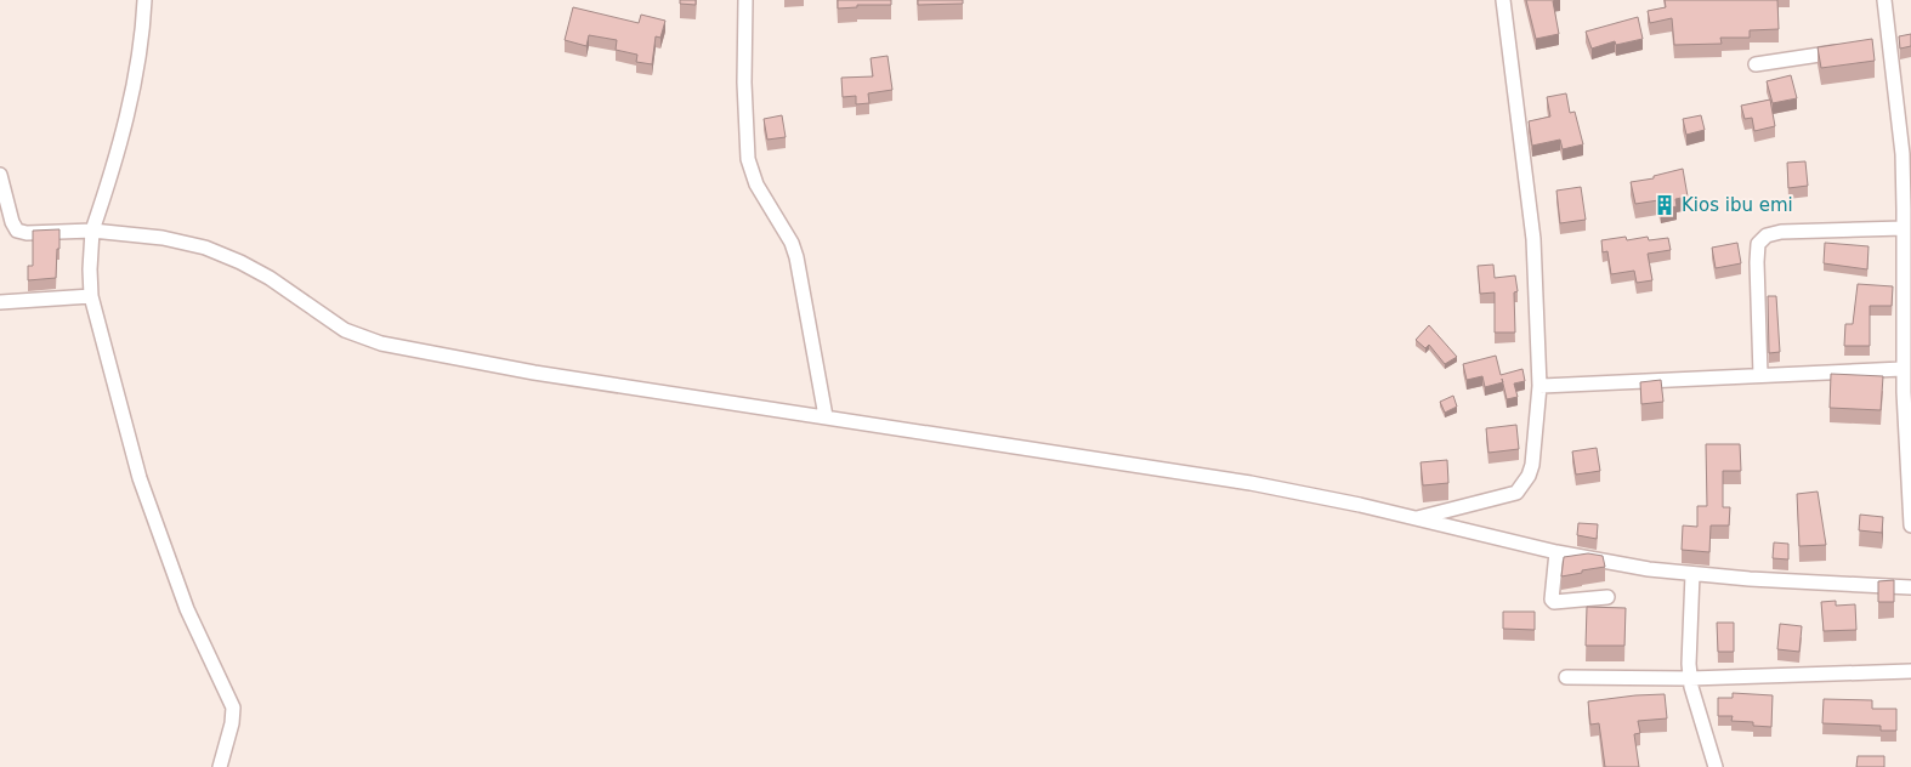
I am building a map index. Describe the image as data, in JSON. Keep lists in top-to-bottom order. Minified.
{"places":{"building":["Kios ibu emi"]}}
